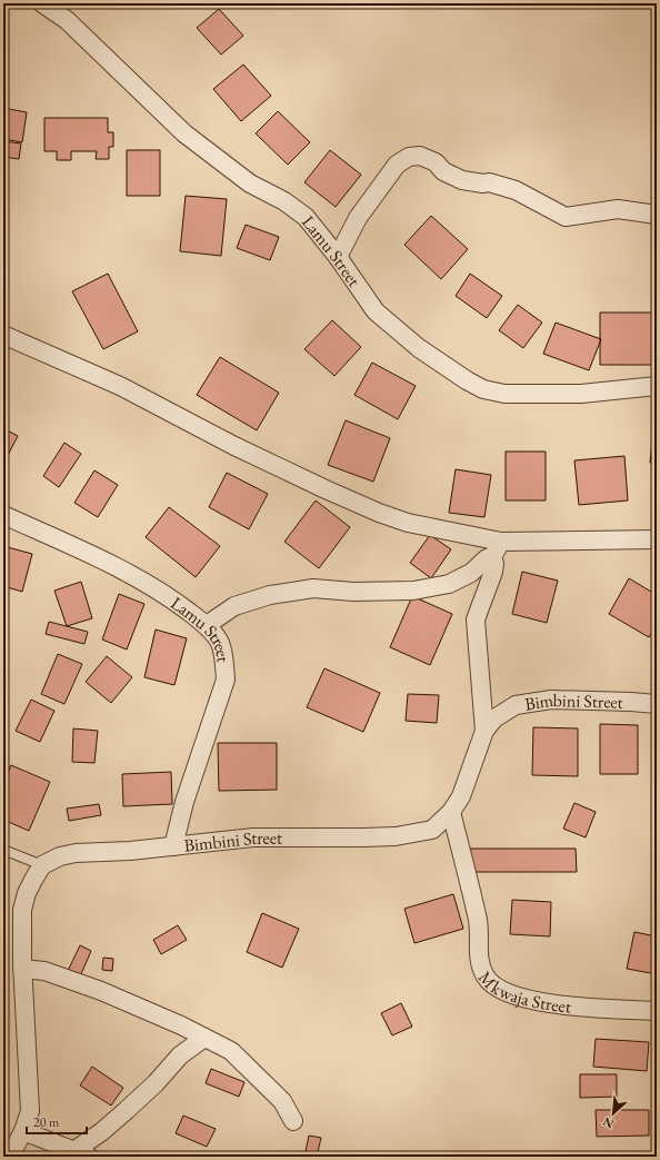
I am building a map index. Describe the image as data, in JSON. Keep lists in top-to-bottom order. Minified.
{"streets":{"street":["Lamu Street","Bimbini Street","Mkwaja Street"]},"crossings":[["Lamu Street","Bimbini Street"],["Bimbini Street","Mkwaja Street"]],"scale_bar":"20 m","north":"bottom left"}
